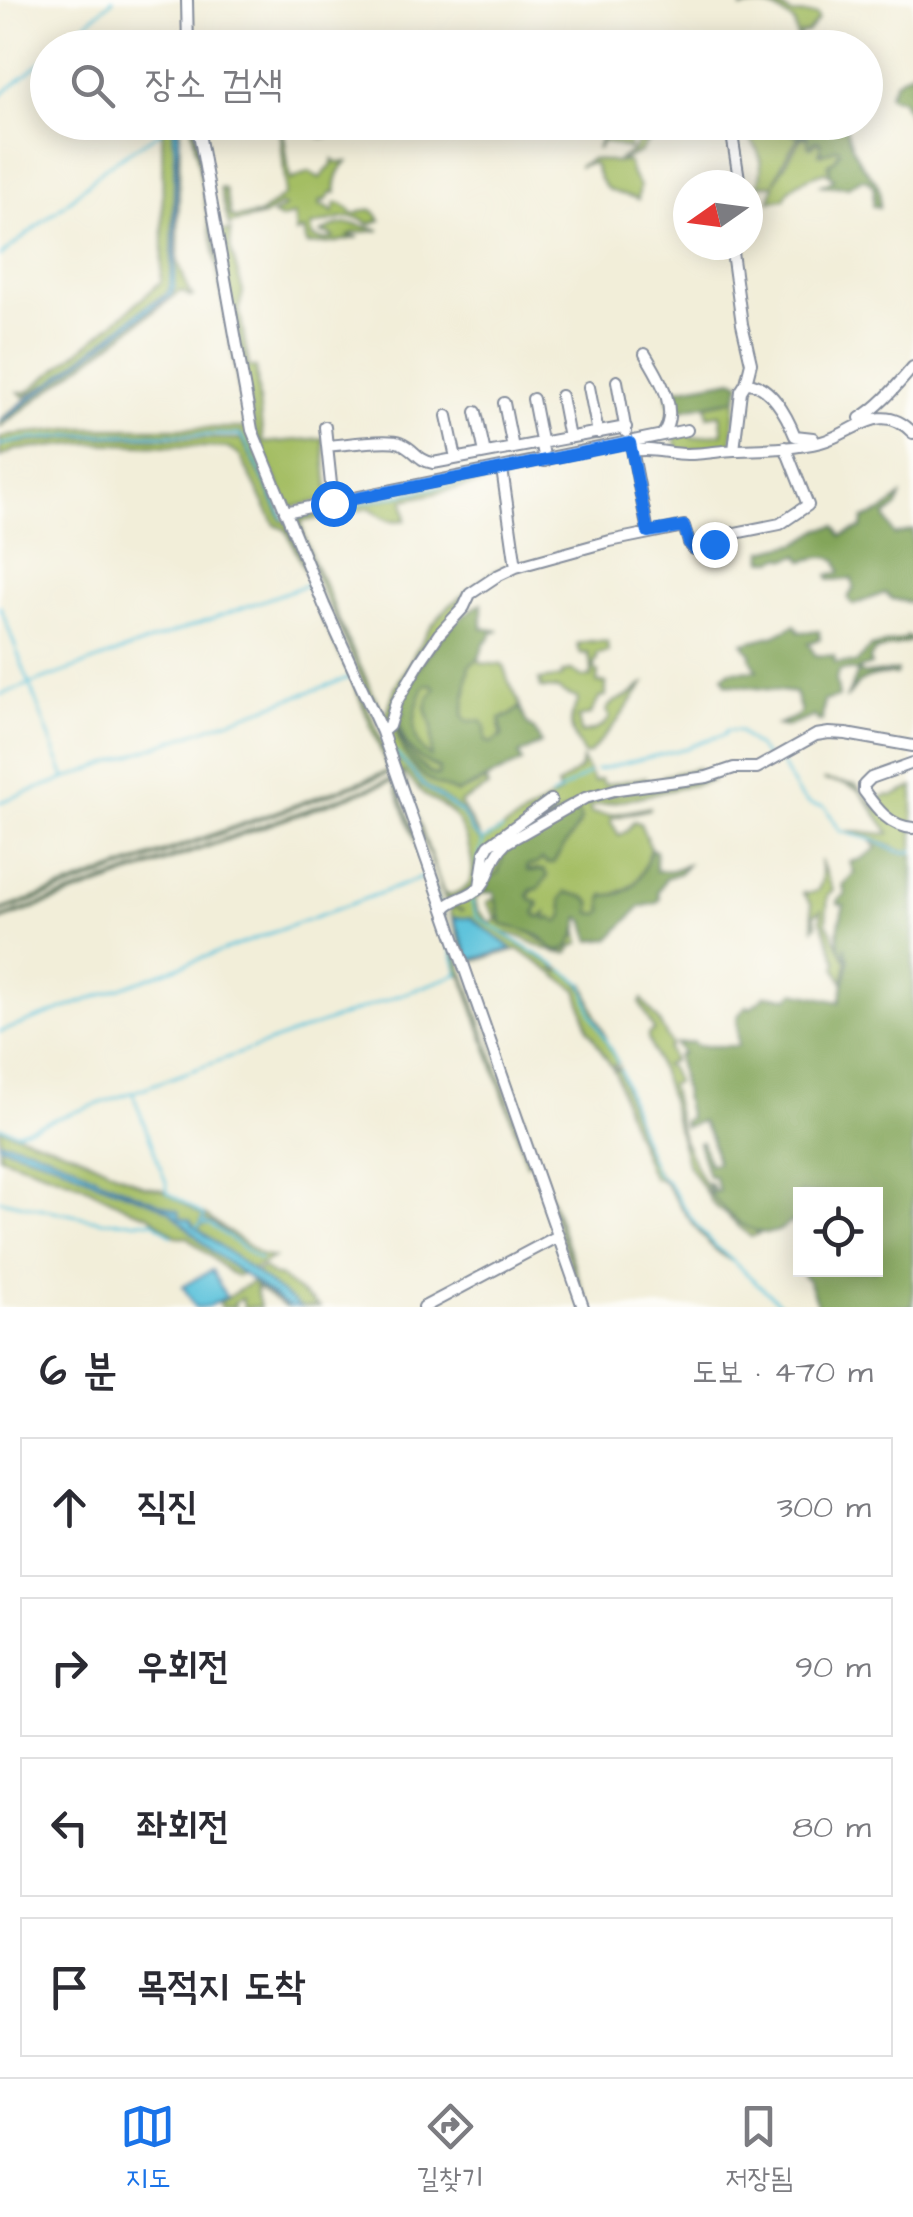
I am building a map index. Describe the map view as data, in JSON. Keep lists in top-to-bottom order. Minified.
{"north":"left","page":{"search":"장소 검색","heading":["6 분","도보 · 470 m"],"list":[["직진","300 m"],["우회전","90 m"],["좌회전","80 m"],"목적지 도착"],"nav":["지도","길찾기","저장됨"]}}
